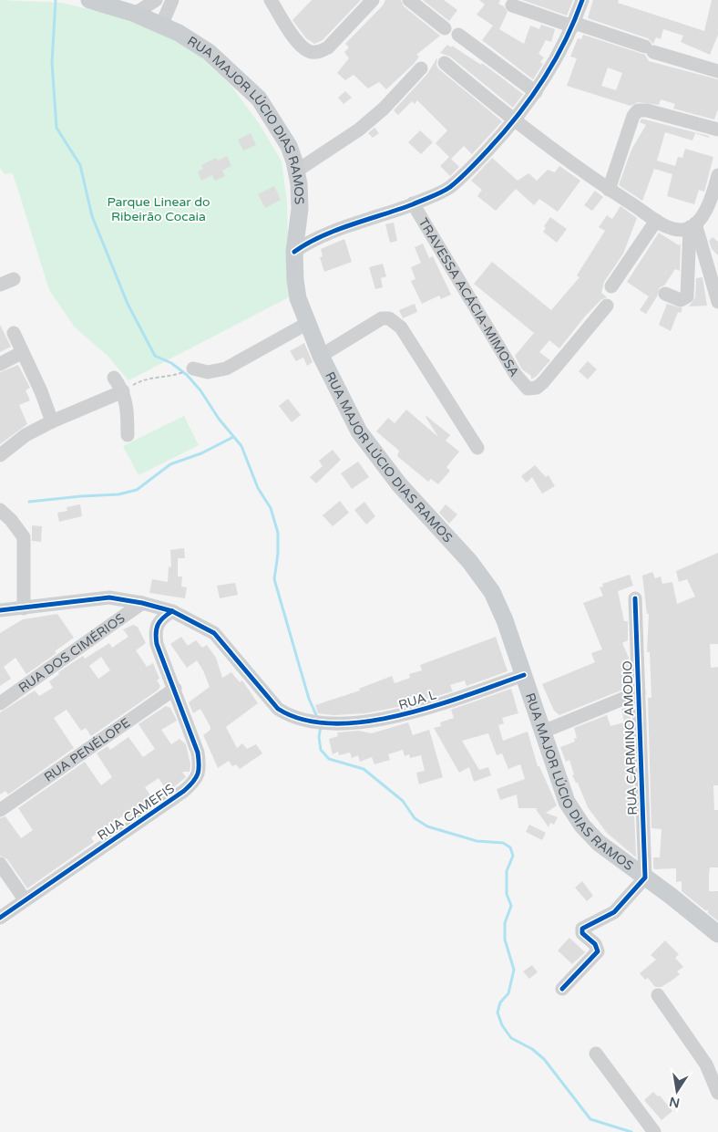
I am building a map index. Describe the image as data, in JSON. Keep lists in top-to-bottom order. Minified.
{"streets":{"main road":["RUA MAJOR LÚCIO DIAS RAMOS"],"street":["TRAVESSA ACÁCIA-MIMOSA","RUA DOS CIMÉRIOS","RUA L","RUA CARMINO AMODIO","RUA PENÉLOPE","RUA CAMEFIS"]},"crossings":[["RUA MAJOR LÚCIO DIAS RAMOS","RUA L"],["RUA MAJOR LÚCIO DIAS RAMOS","RUA CARMINO AMODIO"],["RUA DOS CIMÉRIOS","RUA L"],["RUA L","RUA CAMEFIS"],["RUA PENÉLOPE","RUA CAMEFIS"]],"parks":["Parque Linear do Ribeirão Cocaia"],"north":"bottom"}
